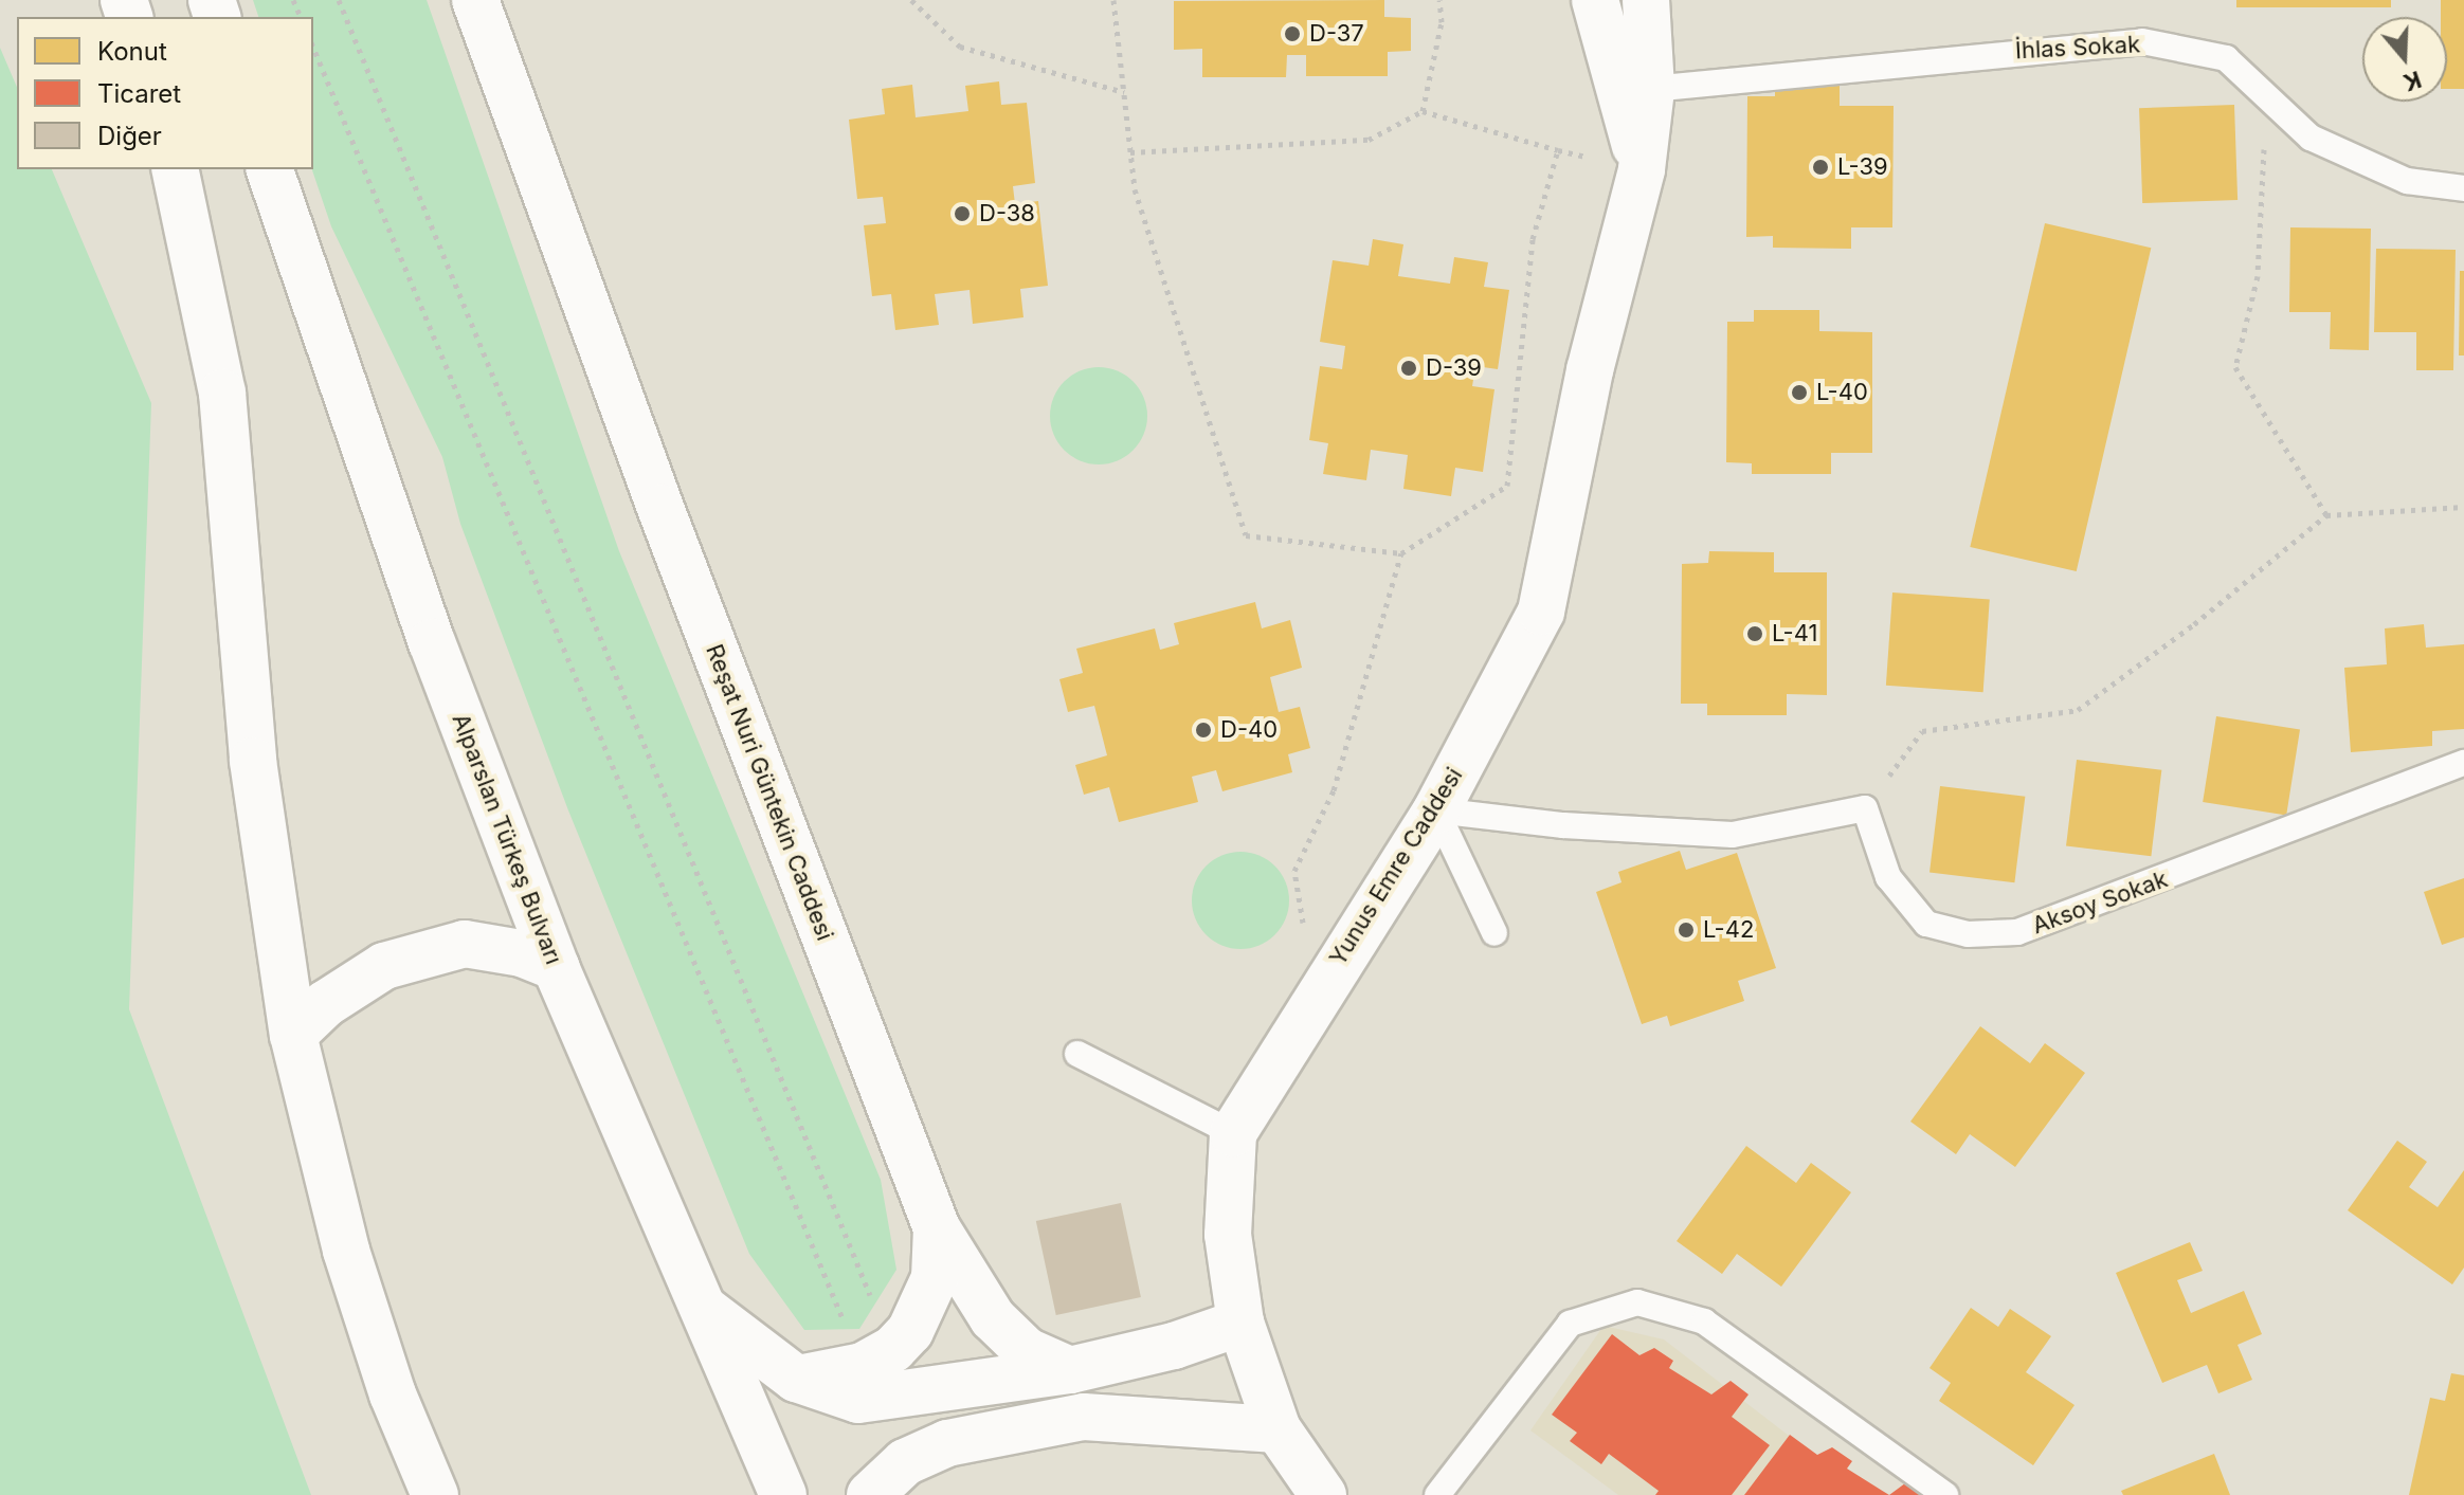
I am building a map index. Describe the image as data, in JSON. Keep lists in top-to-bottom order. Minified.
{"streets":{"main road":["Reşat Nuri Güntekin Caddesi","Alparslan Türkeş Bulvarı","Yunus Emre Caddesi"],"lane":["İhlas Sokak","Aksoy Sokak"]},"crossings":[["İhlas Sokak","Yunus Emre Caddesi"]],"places":["D-37","L-39","D-38","D-39","L-40","L-41","D-40","L-42"],"legend":["Konut","Ticaret","Diğer"],"north":"bottom"}
